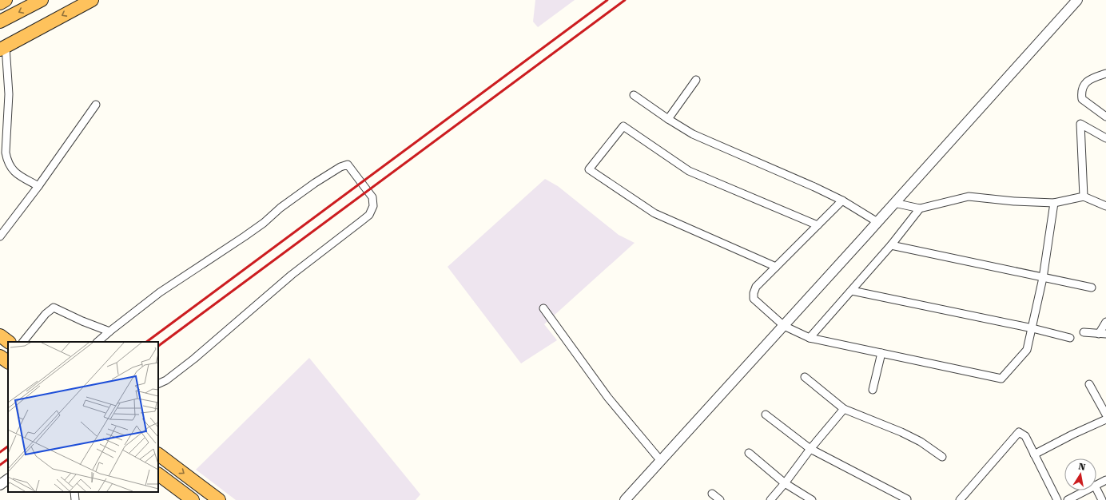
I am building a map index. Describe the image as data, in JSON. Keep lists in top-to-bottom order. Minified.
{"north":"top"}
